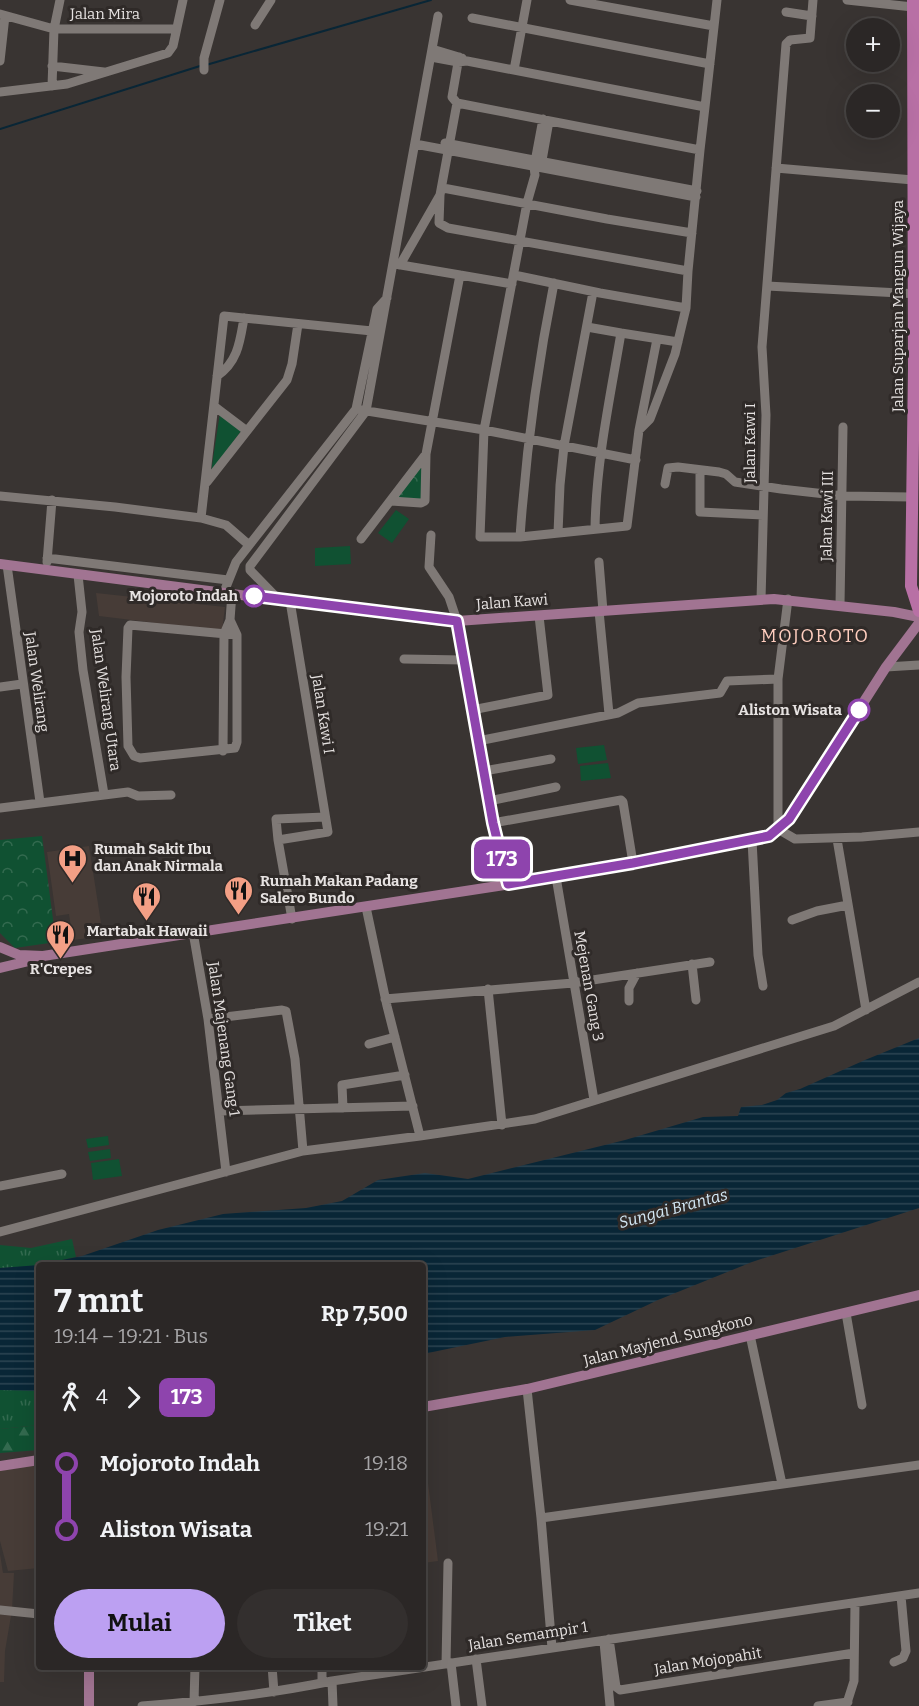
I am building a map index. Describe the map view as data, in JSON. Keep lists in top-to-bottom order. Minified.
{"streets":{"highway":["Jalan Suparjan Mangun Wijaya"],"main road":["Jalan Kawi","Jalan Mayjend. Sungkono"],"street":["Jalan Mira","Jalan Kawi I","Jalan Kawi III","Jalan Welirang","Jalan Welirang Utara","Mejenan Gang 3","Jalan Majenang Gang 1","Jalan Semampir 1","Jalan Mojopahit"]},"crossings":[["Jalan Kawi I","Jalan Kawi"],["Jalan Kawi III","Jalan Kawi"],["Jalan Kawi","Jalan Welirang"],["Jalan Kawi","Jalan Welirang Utara"],["Jalan Semampir 1","Jalan Mojopahit"]],"districts":["MOJOROTO"],"water":["Sungai Brantas"],"places":{"other":["Mojoroto Indah","Aliston Wisata"],"hospital":["Rumah Sakit Ibu dan Anak Nirmala"],"restaurant":["Rumah Makan Padang Salero Bundo","Martabak Hawaii","R'Crepes"]},"lines":["bus line 173"],"page":{"on_map":"173","map_buttons":["+","−"],"heading":["7 mnt","19:14 – 19:21 · Bus","Rp 7,500"],"legs":["4","173"],"list":[{"name":"Mojoroto Indah","value":"19:18"},{"name":"Aliston Wisata","value":"19:21"}],"buttons":["Mulai","Tiket"]}}
